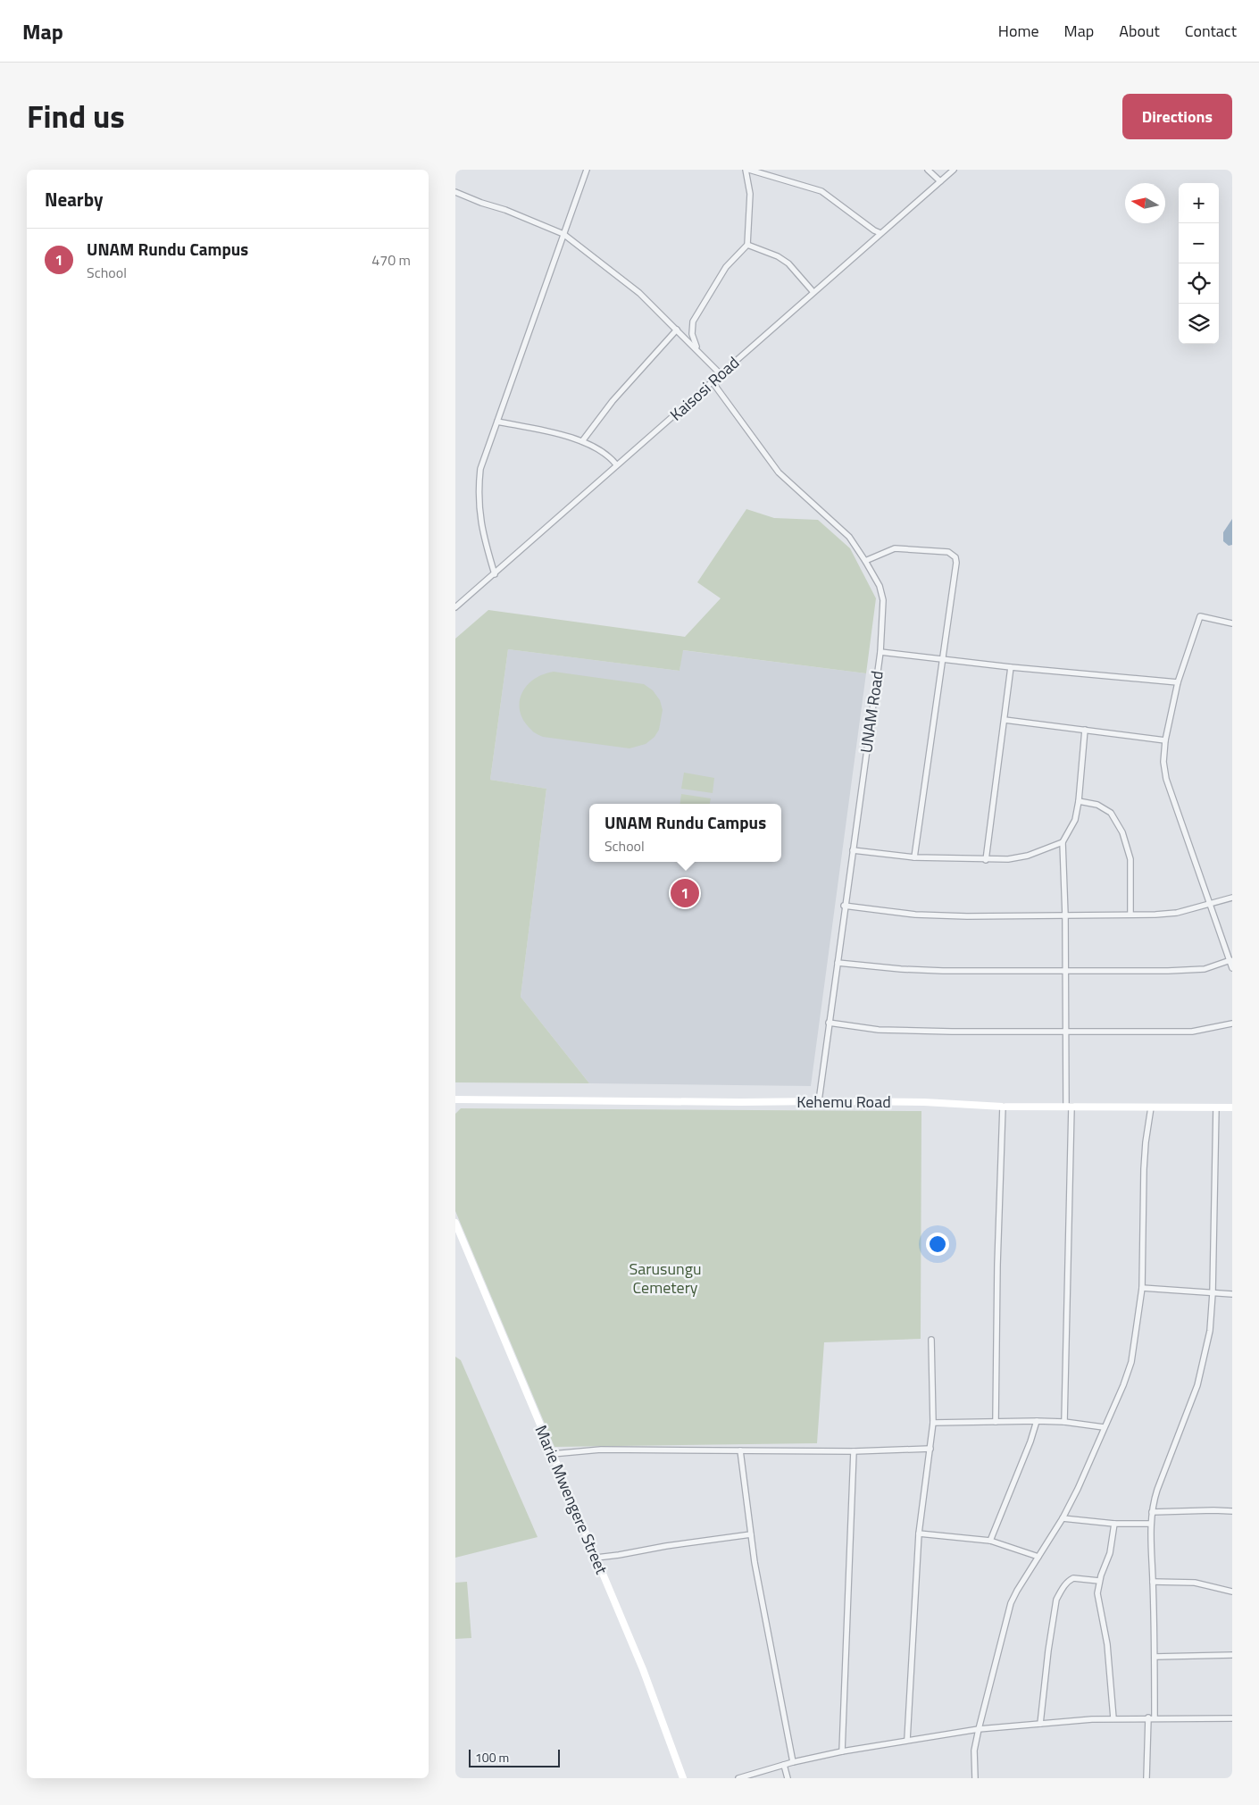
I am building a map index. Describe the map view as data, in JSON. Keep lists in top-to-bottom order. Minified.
{"streets":{"street":["Kaisosi Road","UNAM Road","Kehemu Road","Marie Mwengere Street"]},"crossings":[["Kaisosi Road","UNAM Road"],["UNAM Road","Kehemu Road"]],"parks":["Sarusungu Cemetery"],"scale_bar":"100 m","north":"left","page":{"header":"Map","nav":["Home","Map","About","Contact"],"title":"Find us","buttons":"Directions","heading":"Nearby","map_buttons":["+","−"],"list":[{"mark":"1","name":"UNAM Rundu Campus","note":"School","value":"470 m"}],"popup":["UNAM Rundu Campus","School"],"pins":"1","scale":"100 m"}}
